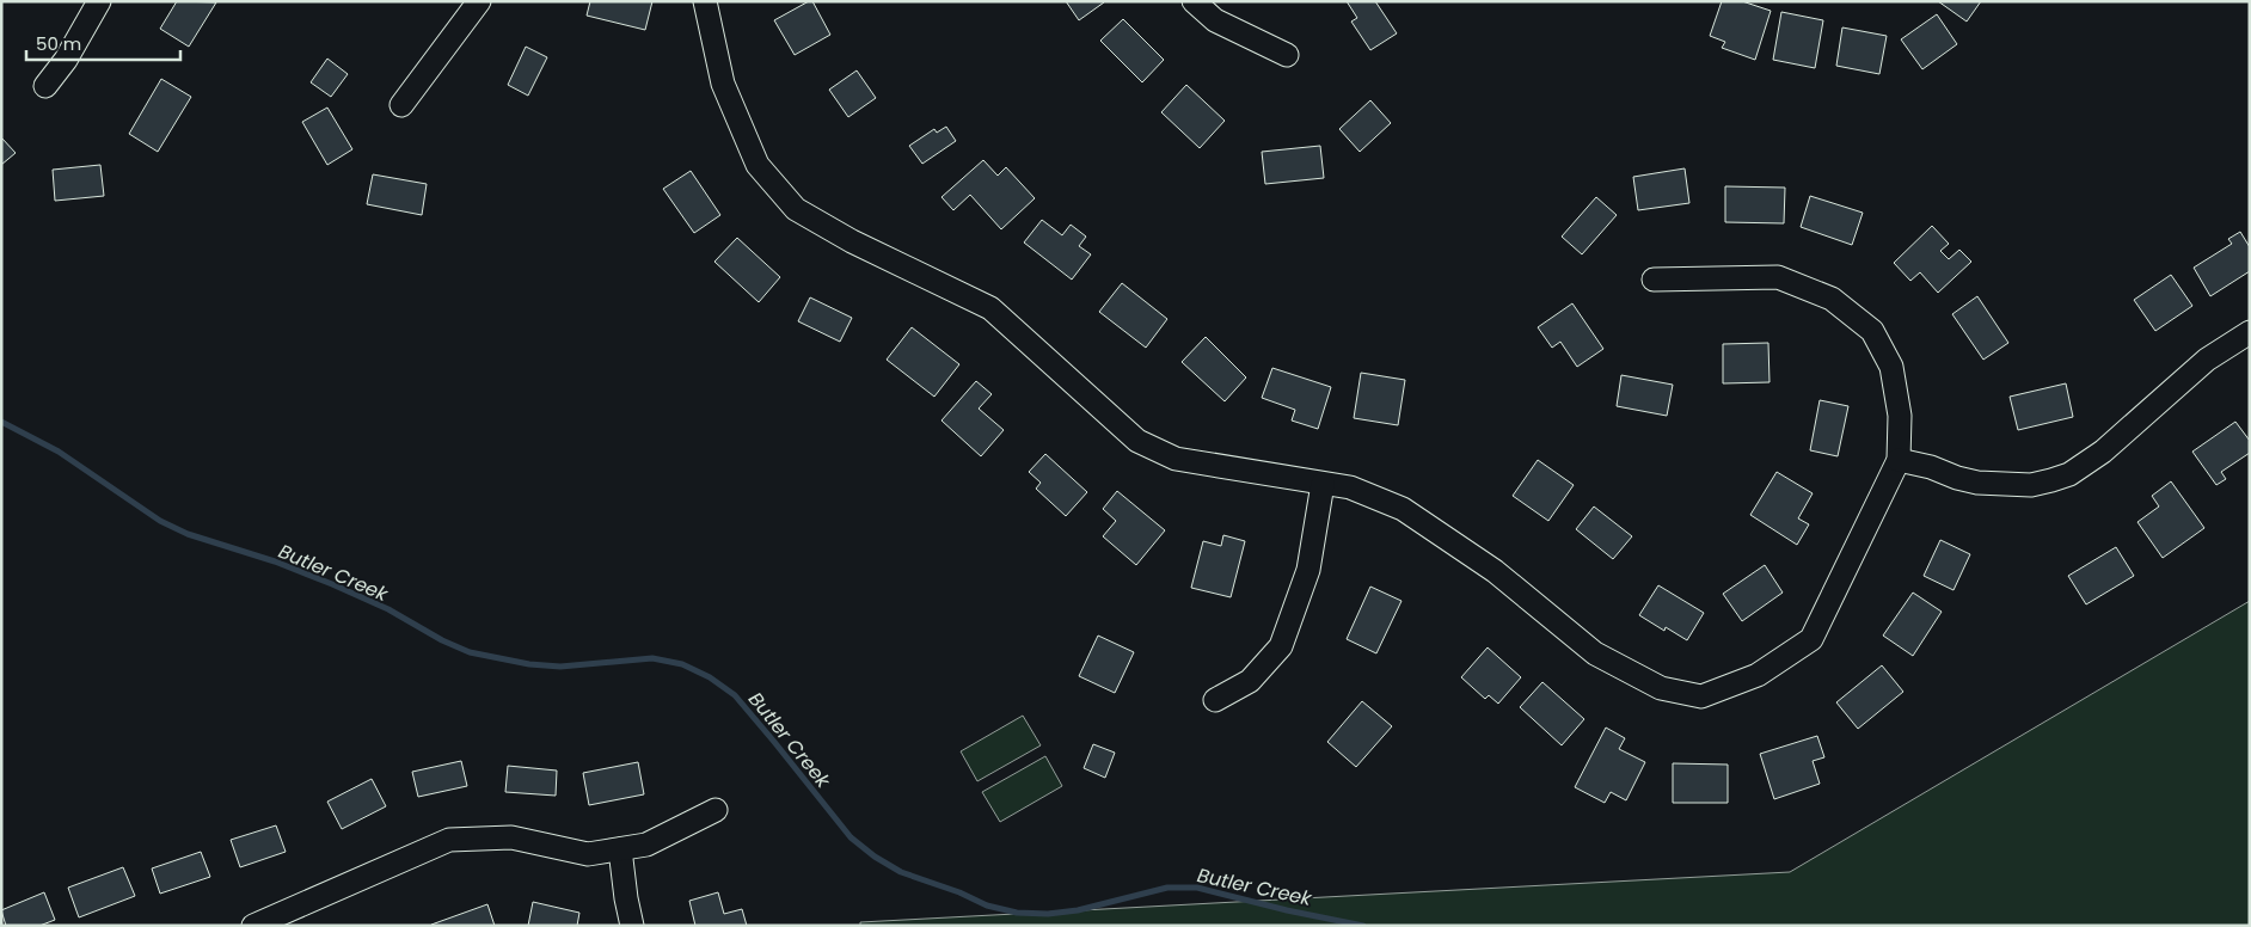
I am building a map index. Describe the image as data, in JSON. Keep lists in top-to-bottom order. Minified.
{"water":["Butler Creek"],"scale_bar":"50 m"}
